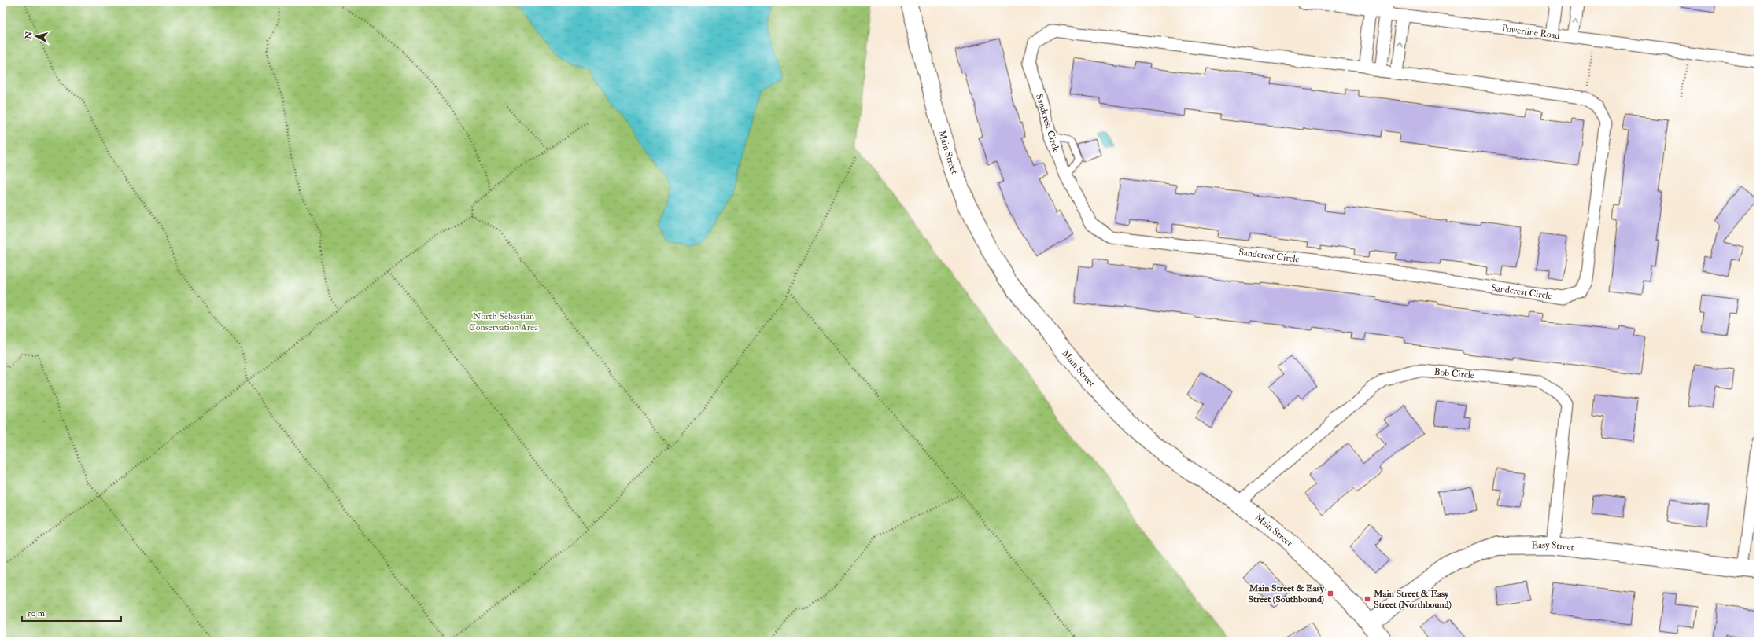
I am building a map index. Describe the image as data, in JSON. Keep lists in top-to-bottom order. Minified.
{"streets":{"street":["Powerline Road","Sandcrest Circle","Main Street","Bob Circle","Easy Street"]},"crossings":[["Main Street","Bob Circle"],["Main Street","Easy Street"],["Bob Circle","Easy Street"]],"parks":["North Sebastian Conservation Area"],"places":{"transit":["Main Street & Easy Street (Southbound)","Main Street & Easy Street (Northbound)"]},"scale_bar":"50 m","north":"left"}
